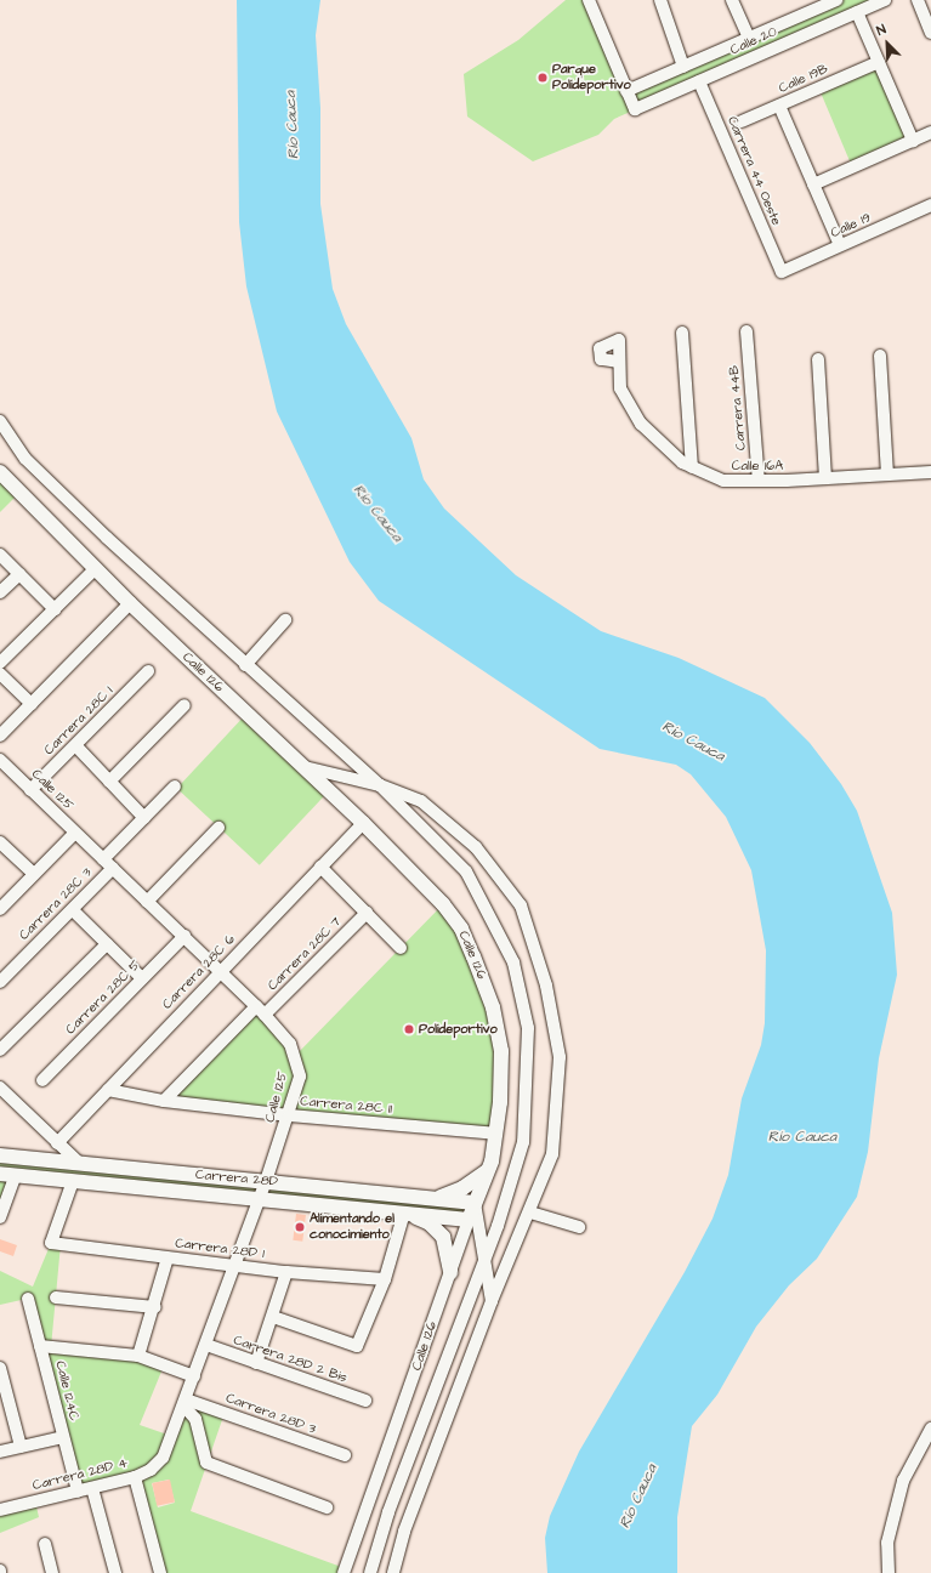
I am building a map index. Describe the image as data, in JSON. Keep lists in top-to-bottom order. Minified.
{"streets":{"street":["Calle 20","Calle 19B","Carrera 44 Oeste","Calle 19","Carrera 44B","Calle 16A","Calle 126","Carrera 28C 1","Calle 125","Carrera 28C 3","Carrera 28C 7","Carrera 28C 6","Carrera 28C 5","Carrera 28C 11","Carrera 28D","Carrera 28D 1","Carrera 28D 2 Bis","Calle 124C","Carrera 28D 3","Carrera 28D 4"]},"crossings":[["Calle 20","Carrera 44 Oeste"],["Carrera 44 Oeste","Calle 19"],["Carrera 44B","Calle 16A"],["Calle 126","Carrera 28C 6"],["Calle 126","Carrera 28C 11"],["Calle 126","Carrera 28D"],["Carrera 28C 1","Calle 125"],["Calle 125","Carrera 28C 3"],["Calle 125","Carrera 28C 7"],["Calle 125","Carrera 28C 6"],["Calle 125","Carrera 28C 5"],["Calle 125","Carrera 28C 11"],["Calle 125","Carrera 28D"],["Calle 125","Carrera 28D 1"],["Calle 125","Carrera 28D 2 Bis"],["Calle 125","Carrera 28D 3"],["Calle 125","Carrera 28D 4"],["Carrera 28C 7","Carrera 28C 11"],["Carrera 28C 6","Carrera 28C 11"],["Carrera 28D","Carrera 28D 1"],["Calle 124C","Carrera 28D 4"]],"water":["Río Cauca"],"places":["Parque Polideportivo","Polideportivo","Alimentando el conocimiento"],"north":"top left"}
